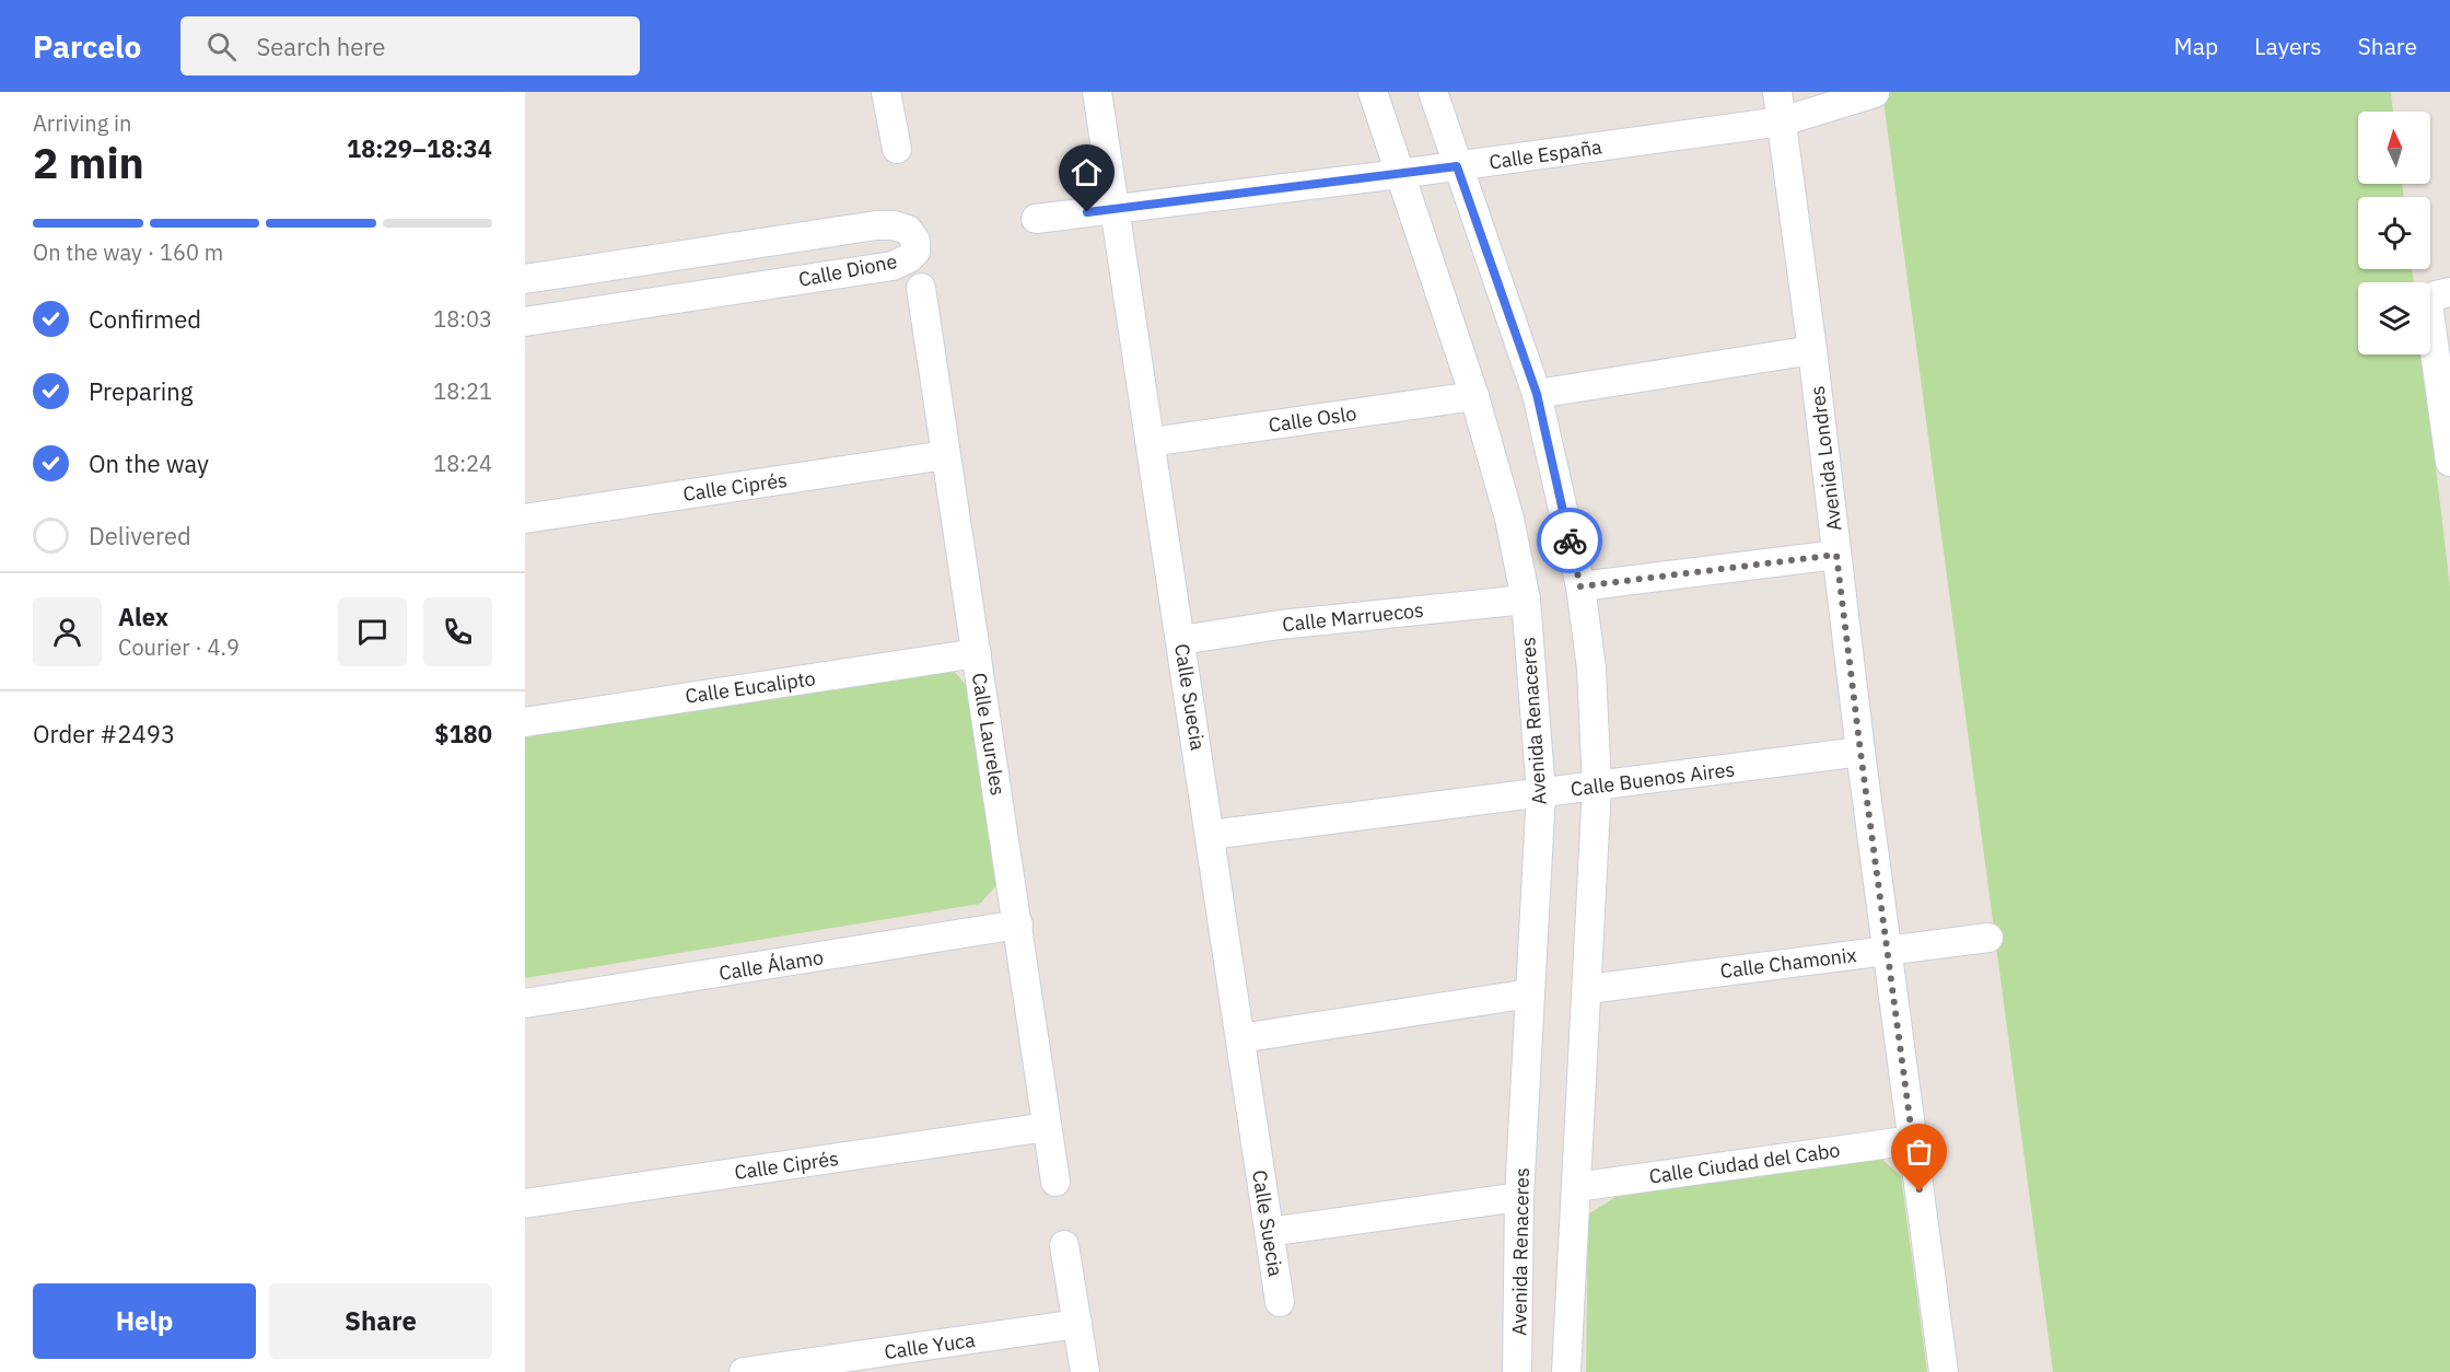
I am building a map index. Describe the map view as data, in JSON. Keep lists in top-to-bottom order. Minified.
{"streets":{"street":["Calle España","Calle Dione","Calle Oslo","Avenida Londres","Calle Ciprés","Calle Marruecos","Calle Eucalipto","Calle Suecia","Avenida Renaceres","Calle Laureles","Calle Buenos Aires","Calle Chamonix","Calle Álamo","Calle Ciudad del Cabo","Calle Yuca"]},"crossings":[["Calle España","Avenida Londres"],["Calle España","Calle Suecia"],["Calle España","Avenida Renaceres"],["Calle Oslo","Calle Suecia"],["Calle Oslo","Avenida Renaceres"],["Avenida Londres","Calle Buenos Aires"],["Avenida Londres","Calle Chamonix"],["Avenida Londres","Calle Ciudad del Cabo"],["Calle Ciprés","Calle Laureles"],["Calle Marruecos","Calle Suecia"],["Calle Marruecos","Avenida Renaceres"],["Calle Eucalipto","Calle Laureles"],["Calle Suecia","Calle Buenos Aires"],["Avenida Renaceres","Calle Buenos Aires"],["Calle Laureles","Calle Álamo"]],"north":"top","page":{"header":"Parcelo","search":"Search here","nav":["Map","Layers","Share"],"heading":["2 min","Arriving in","18:29–18:34"],"panel":["Alex","Courier · 4.9","Order #2493","$180"],"bar":"On the way · 160 m","list":[["Confirmed","18:03"],["Preparing","18:21"],["On the way","18:24"],"Delivered"],"buttons":["Help","Share"]}}
